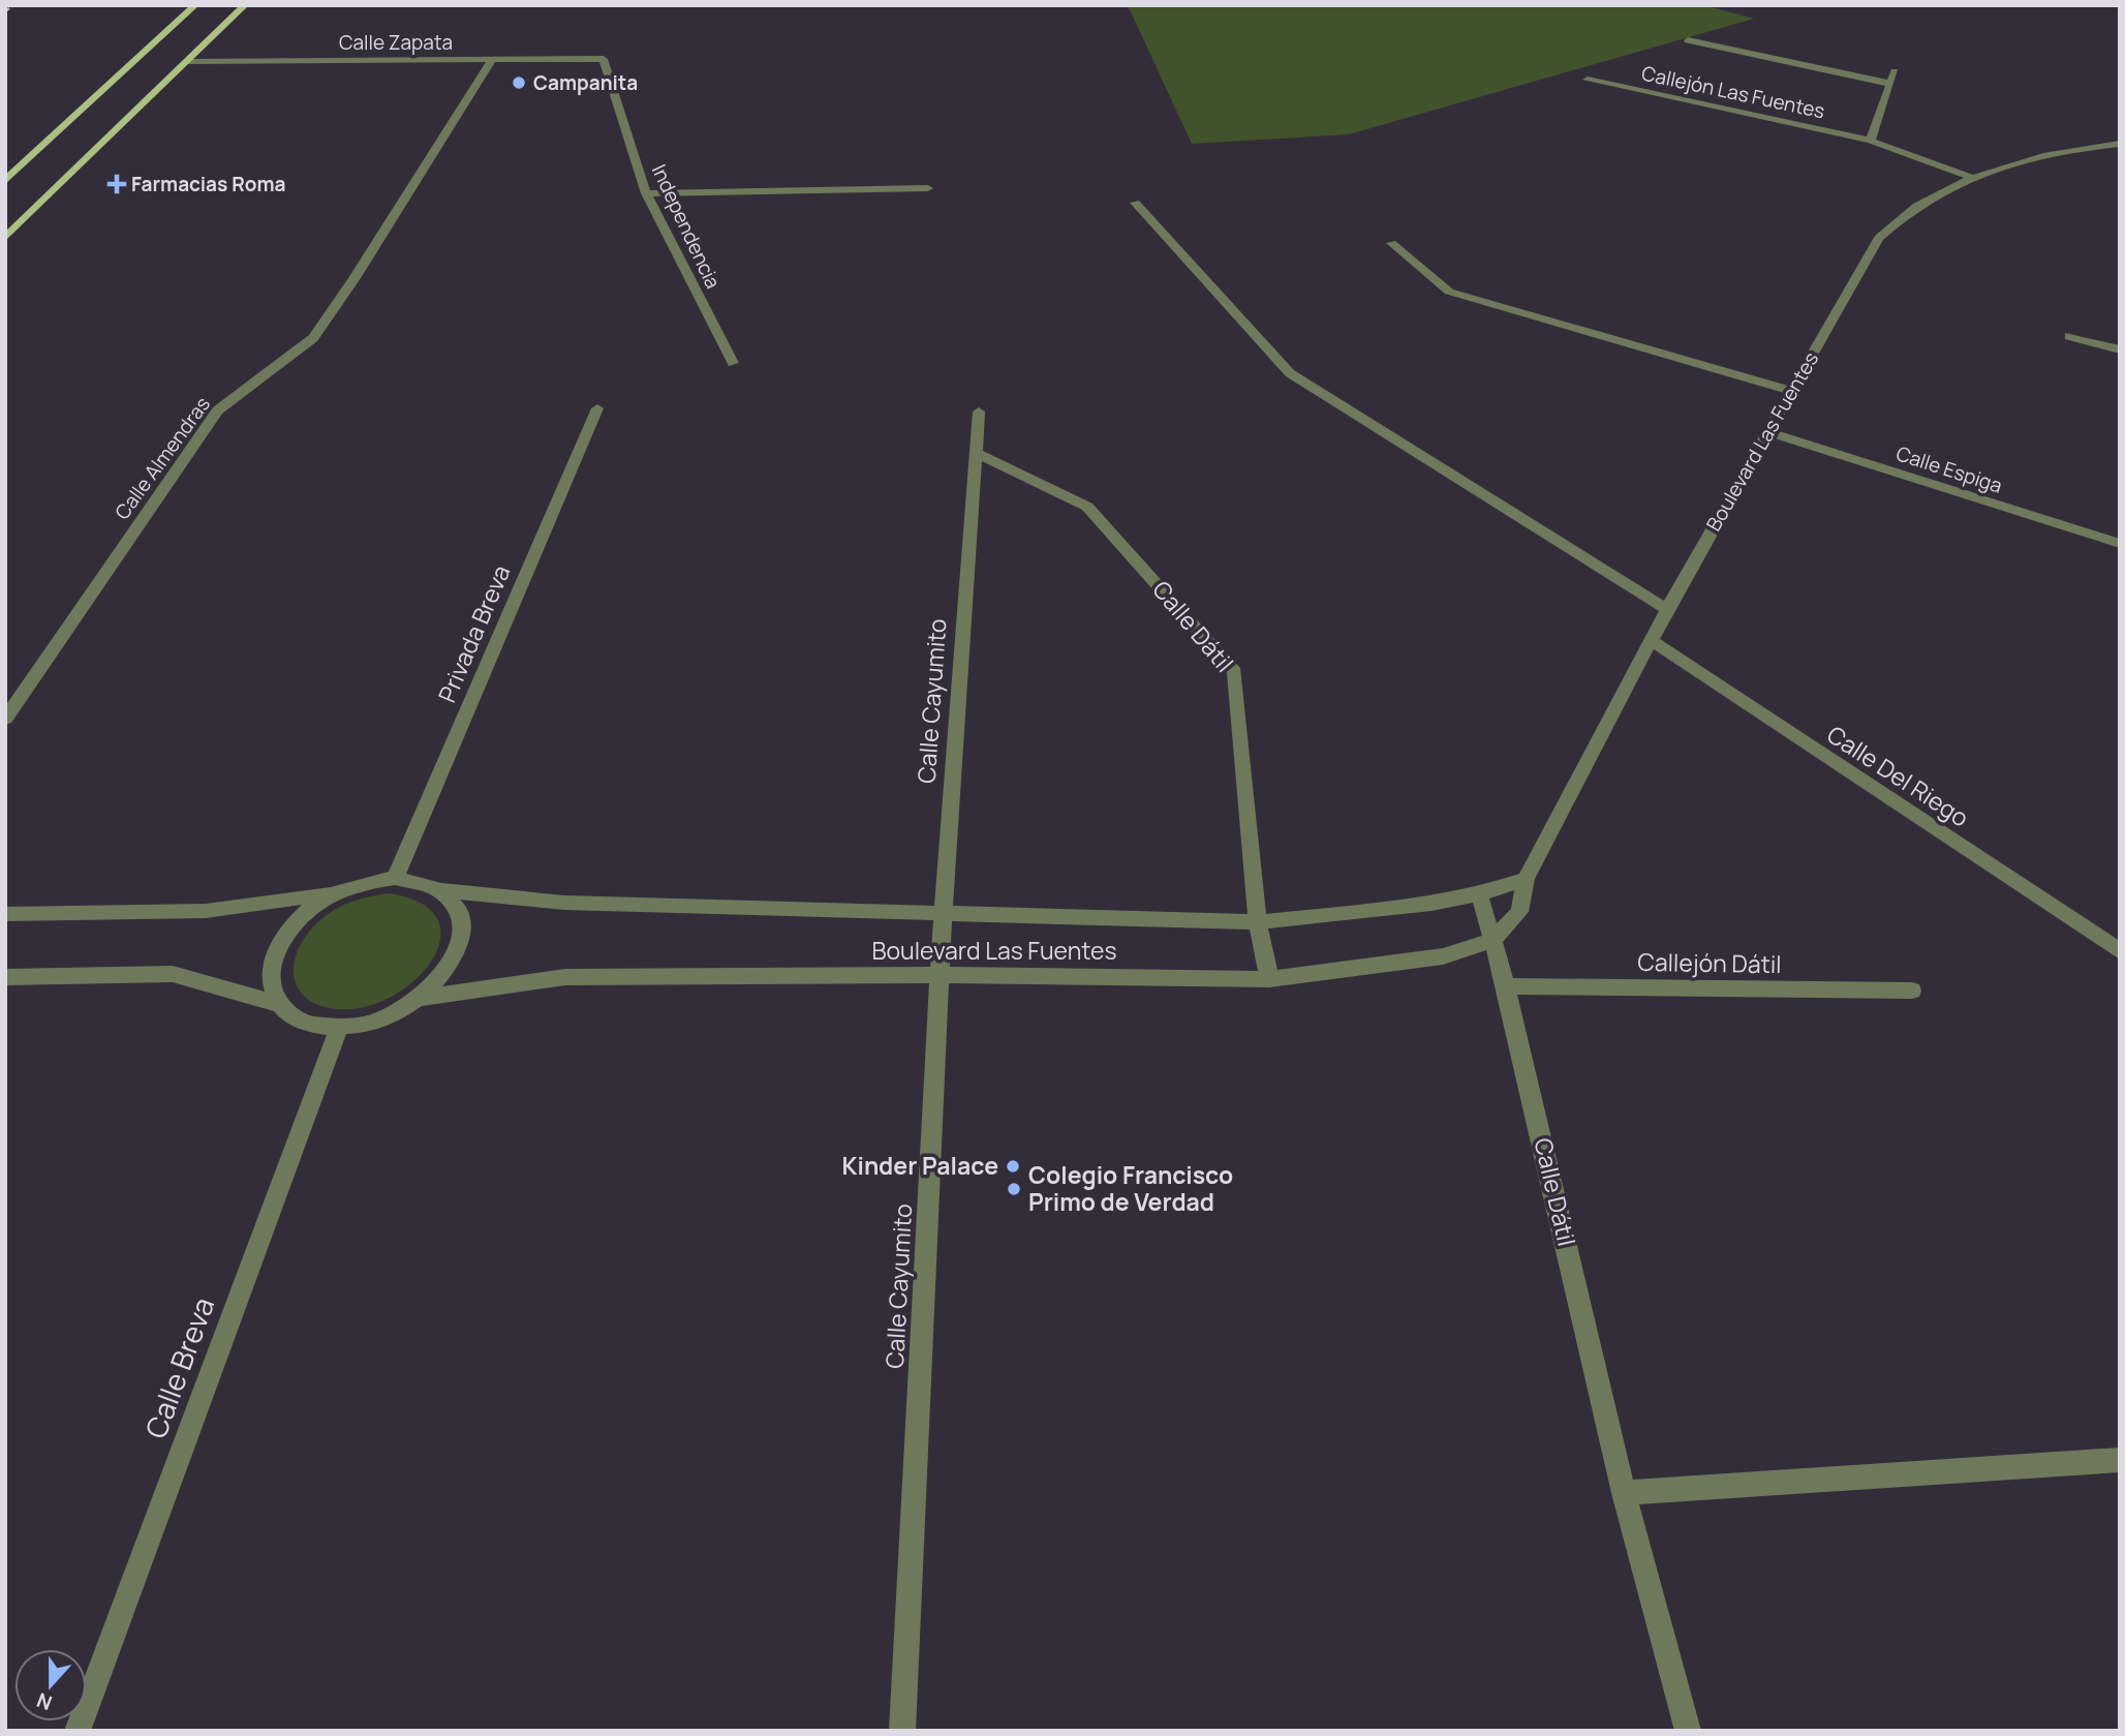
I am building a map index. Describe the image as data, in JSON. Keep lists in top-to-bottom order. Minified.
{"streets":{"street":["Calle Zapata","Callejón Las Fuentes","Independencia","Boulevard Las Fuentes","Calle Almendras","Calle Espiga","Calle Dátil","Privada Breva","Calle Cayumito","Calle Del Riego","Callejón Dátil","Calle Breva"]},"crossings":[["Calle Zapata","Independencia"],["Calle Zapata","Calle Almendras"],["Callejón Las Fuentes","Boulevard Las Fuentes"],["Boulevard Las Fuentes","Calle Espiga"],["Boulevard Las Fuentes","Calle Dátil"],["Boulevard Las Fuentes","Privada Breva"],["Boulevard Las Fuentes","Calle Cayumito"],["Boulevard Las Fuentes","Calle Del Riego"],["Boulevard Las Fuentes","Calle Breva"],["Calle Dátil","Calle Cayumito"],["Calle Dátil","Callejón Dátil"],["Privada Breva","Calle Breva"]],"places":{"other":["Campanita","Kinder Palace","Colegio Francisco Primo de Verdad"],"health":["Farmacias Roma"]},"north":"bottom"}
